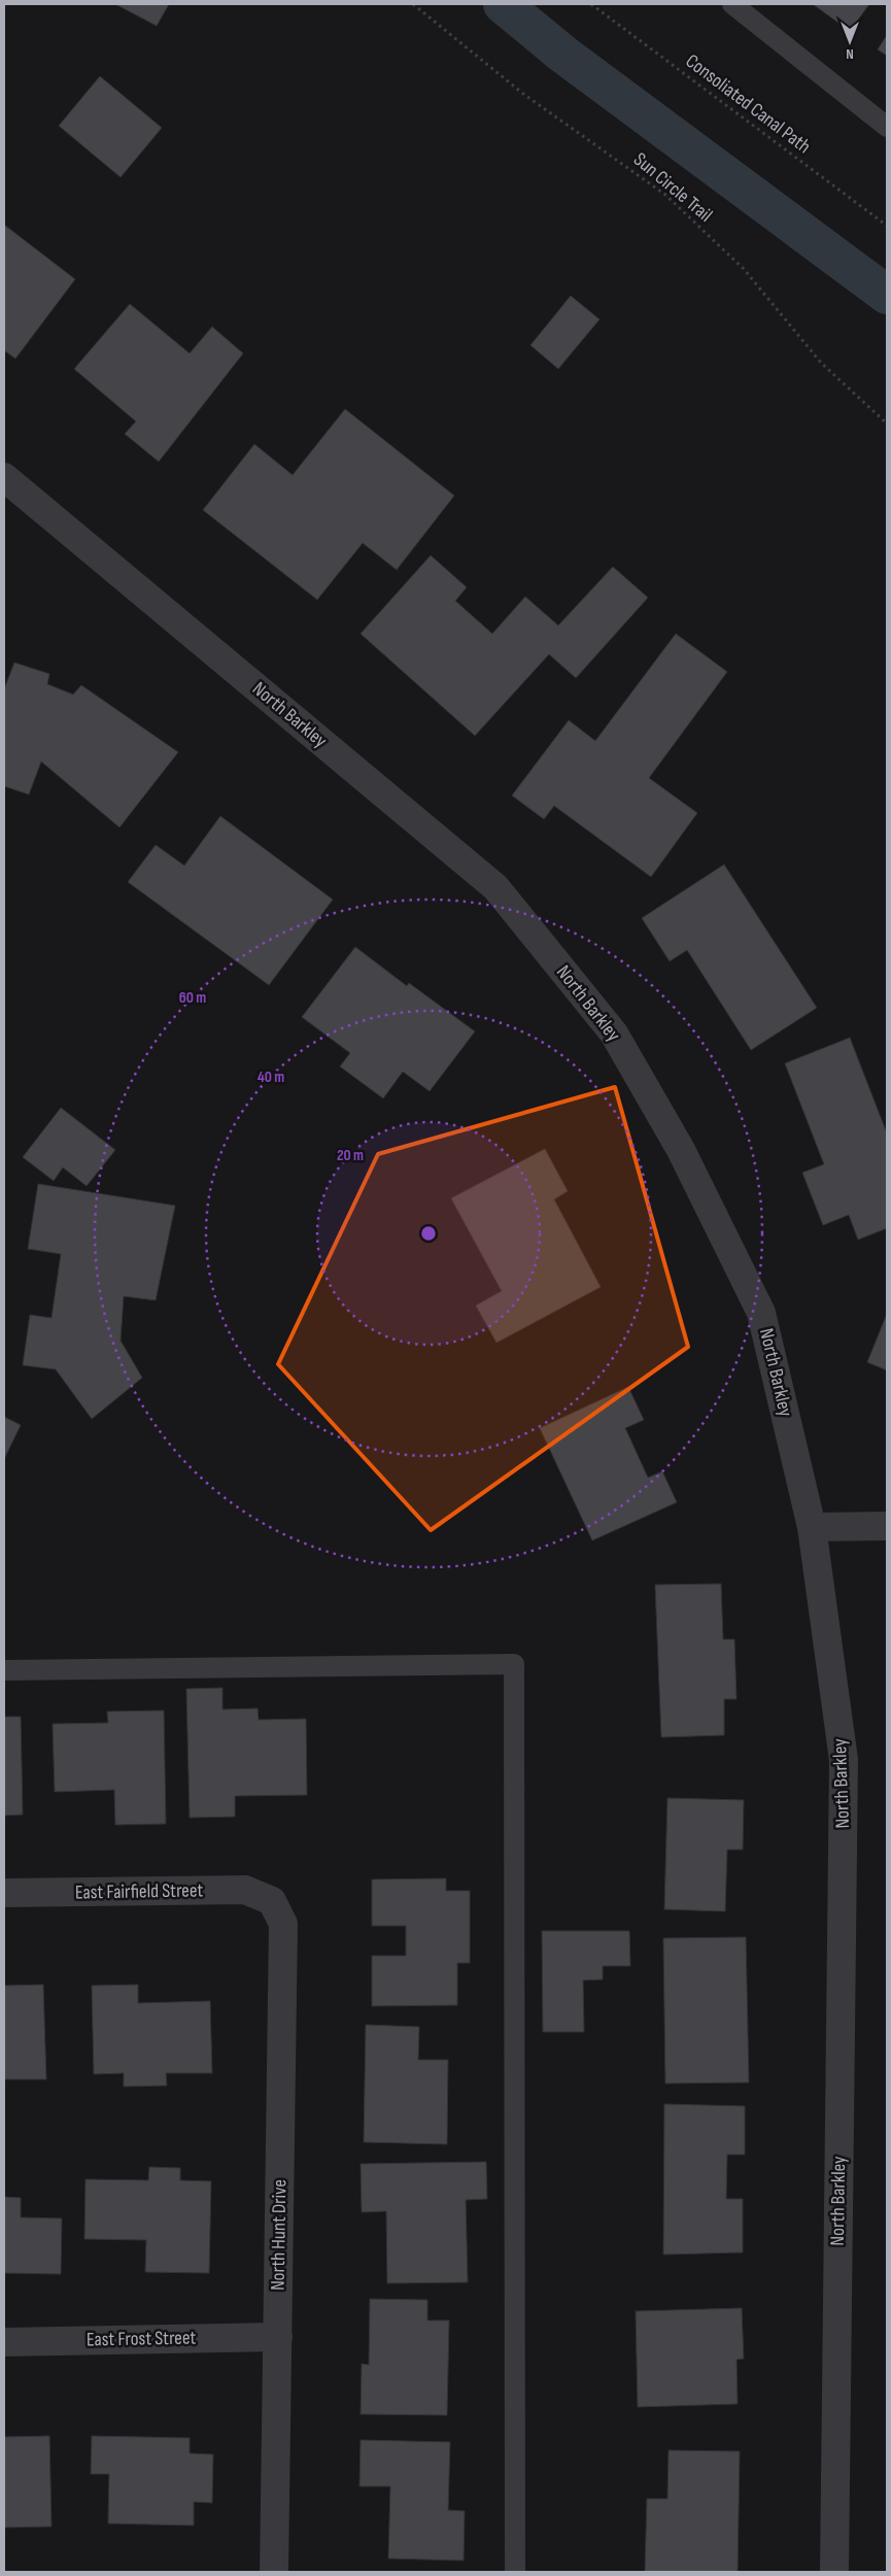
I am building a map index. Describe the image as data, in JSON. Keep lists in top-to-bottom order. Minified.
{"streets":{"street":["North Barkley","East Fairfield Street","North Hunt Drive","East Frost Street"],"path":["Consoliated Canal Path","Sun Circle Trail"]},"crossings":[["East Fairfield Street","North Hunt Drive"],["North Hunt Drive","East Frost Street"]],"north":"bottom","rings":["60 m","40 m","20 m"]}
